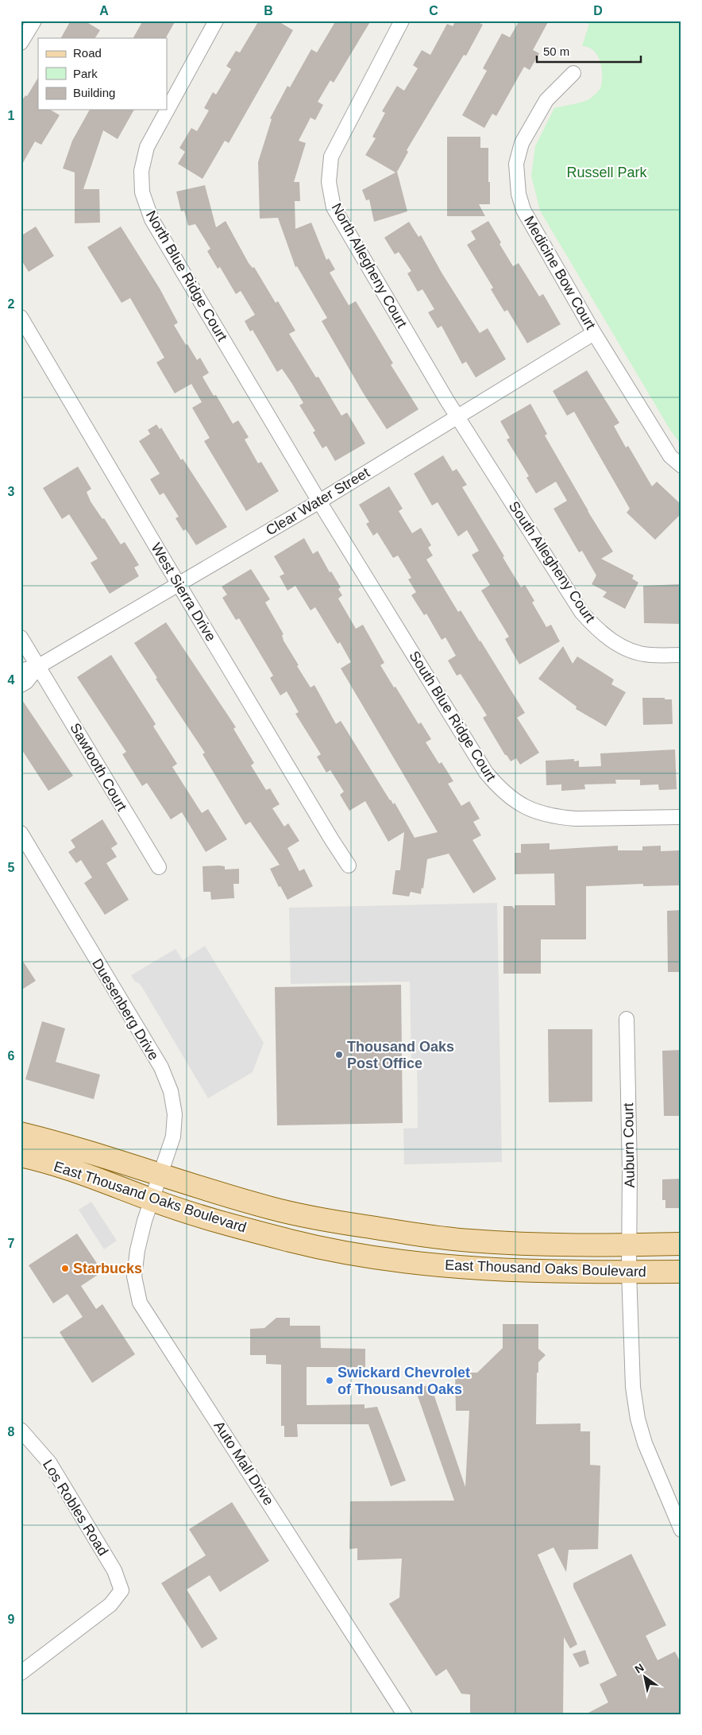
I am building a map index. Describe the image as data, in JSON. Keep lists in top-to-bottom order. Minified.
{"streets":{"main road":["East Thousand Oaks Boulevard"],"street":["North Allegheny Court","Medicine Bow Court","North Blue Ridge Court","Clear Water Street","South Allegheny Court","West Sierra Drive","South Blue Ridge Court","Sawtooth Court","Duesenberg Drive","Auburn Court","Auto Mall Drive","Los Robles Road"]},"crossings":[["North Allegheny Court","Clear Water Street"],["North Allegheny Court","South Allegheny Court"],["Medicine Bow Court","Clear Water Street"],["North Blue Ridge Court","Clear Water Street"],["North Blue Ridge Court","South Blue Ridge Court"],["Clear Water Street","South Allegheny Court"],["Clear Water Street","West Sierra Drive"],["Clear Water Street","South Blue Ridge Court"],["Clear Water Street","Sawtooth Court"],["Duesenberg Drive","East Thousand Oaks Boulevard"],["Duesenberg Drive","Auto Mall Drive"],["Auburn Court","East Thousand Oaks Boulevard"],["East Thousand Oaks Boulevard","Auto Mall Drive"]],"parks":["Russell Park"],"places":["Thousand Oaks Post Office","Starbucks","Swickard Chevrolet of Thousand Oaks"],"legend":["Road","Park","Building"],"scale_bar":"50 m","north":"top left","grid":{"columns":["A","B","C","D"],"rows":["1","2","3","4","5","6","7","8","9"]}}
